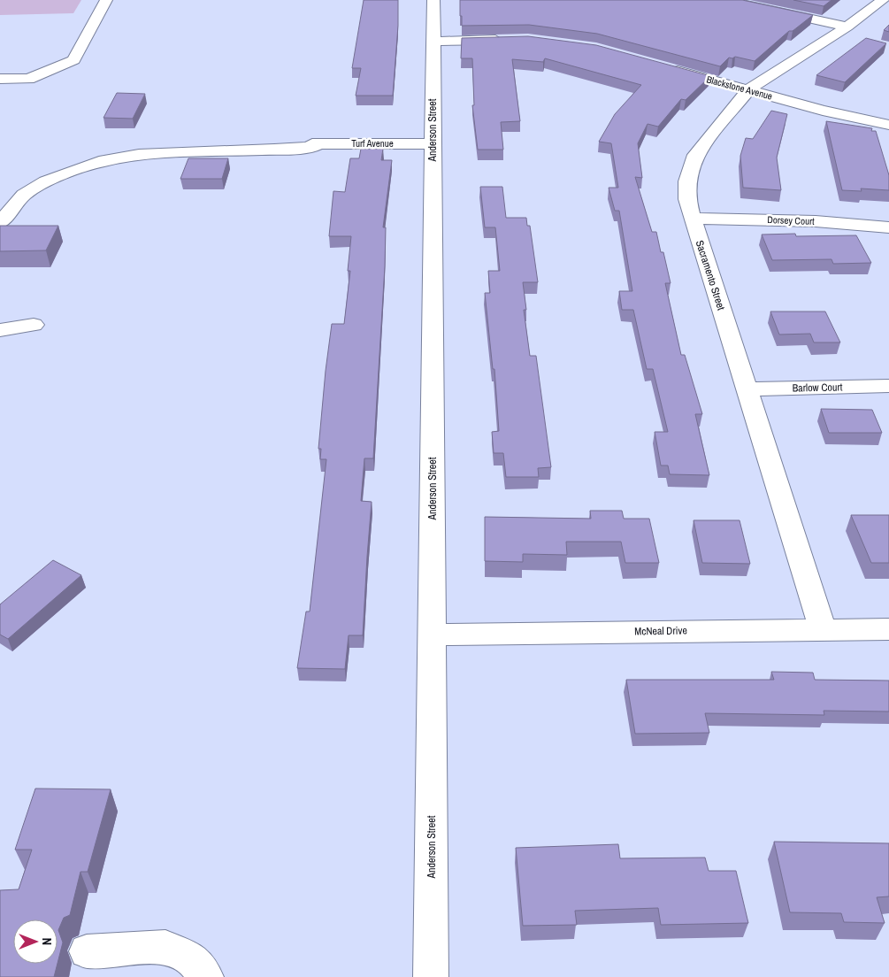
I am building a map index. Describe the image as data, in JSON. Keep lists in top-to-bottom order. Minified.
{"streets":{"street":["Blackstone Avenue","Anderson Street","Turf Avenue","Dorsey Court","Sacramento Street","Barlow Court","McNeal Drive"]},"crossings":[["Blackstone Avenue","Sacramento Street"],["Anderson Street","Turf Avenue"],["Anderson Street","McNeal Drive"],["Dorsey Court","Sacramento Street"],["Sacramento Street","Barlow Court"],["Sacramento Street","McNeal Drive"]],"north":"right"}
